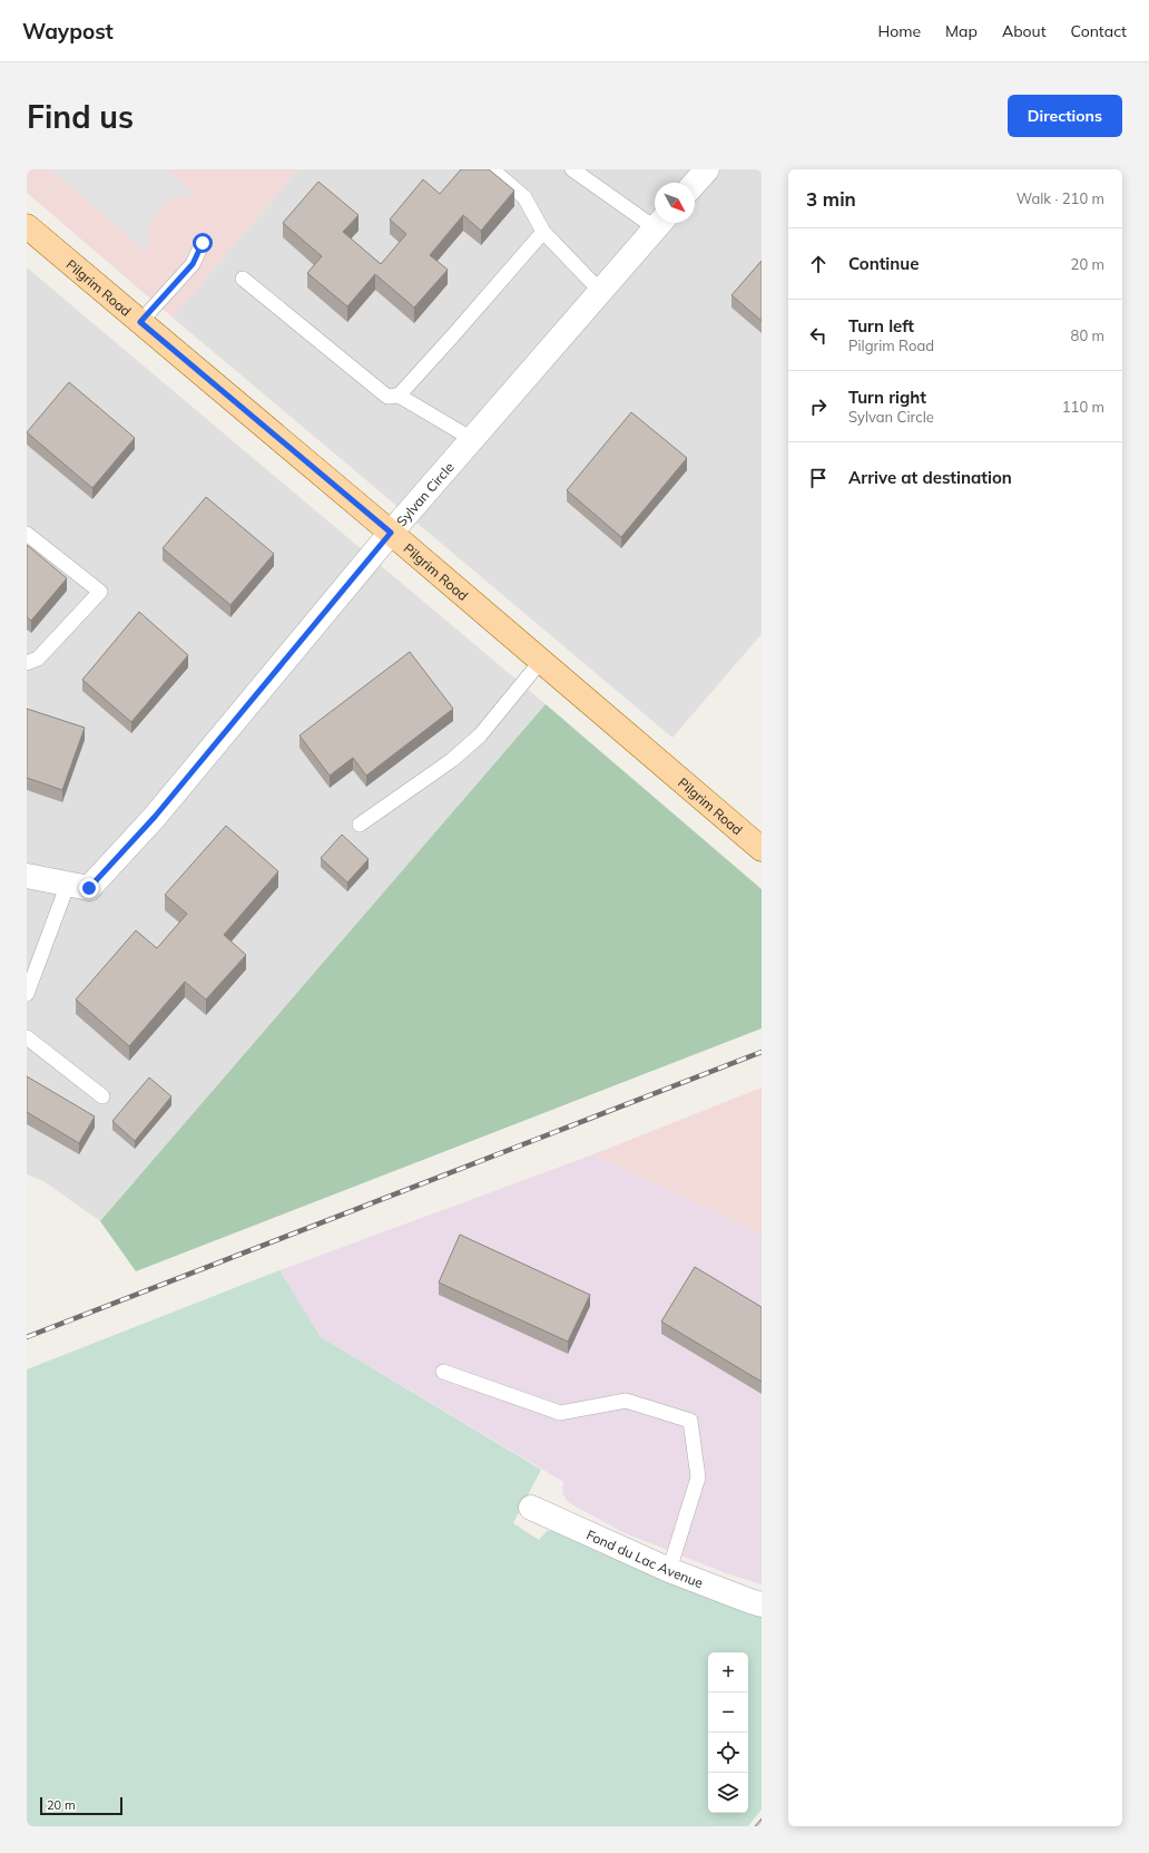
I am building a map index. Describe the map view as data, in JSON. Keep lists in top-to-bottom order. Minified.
{"streets":{"main road":["Pilgrim Road"],"street":["Sylvan Circle","Fond du Lac Avenue"]},"crossings":[["Pilgrim Road","Sylvan Circle"]],"scale_bar":"20 m","north":"bottom right","page":{"header":"Waypost","nav":["Home","Map","About","Contact"],"buttons":"Directions","title":"Find us","heading":["3 min","Walk · 210 m"],"list":[["Continue","20 m"],["Turn left","Pilgrim Road","80 m"],["Turn right","Sylvan Circle","110 m"],"Arrive at destination"],"map_buttons":["+","−"],"scale":"20 m"}}
